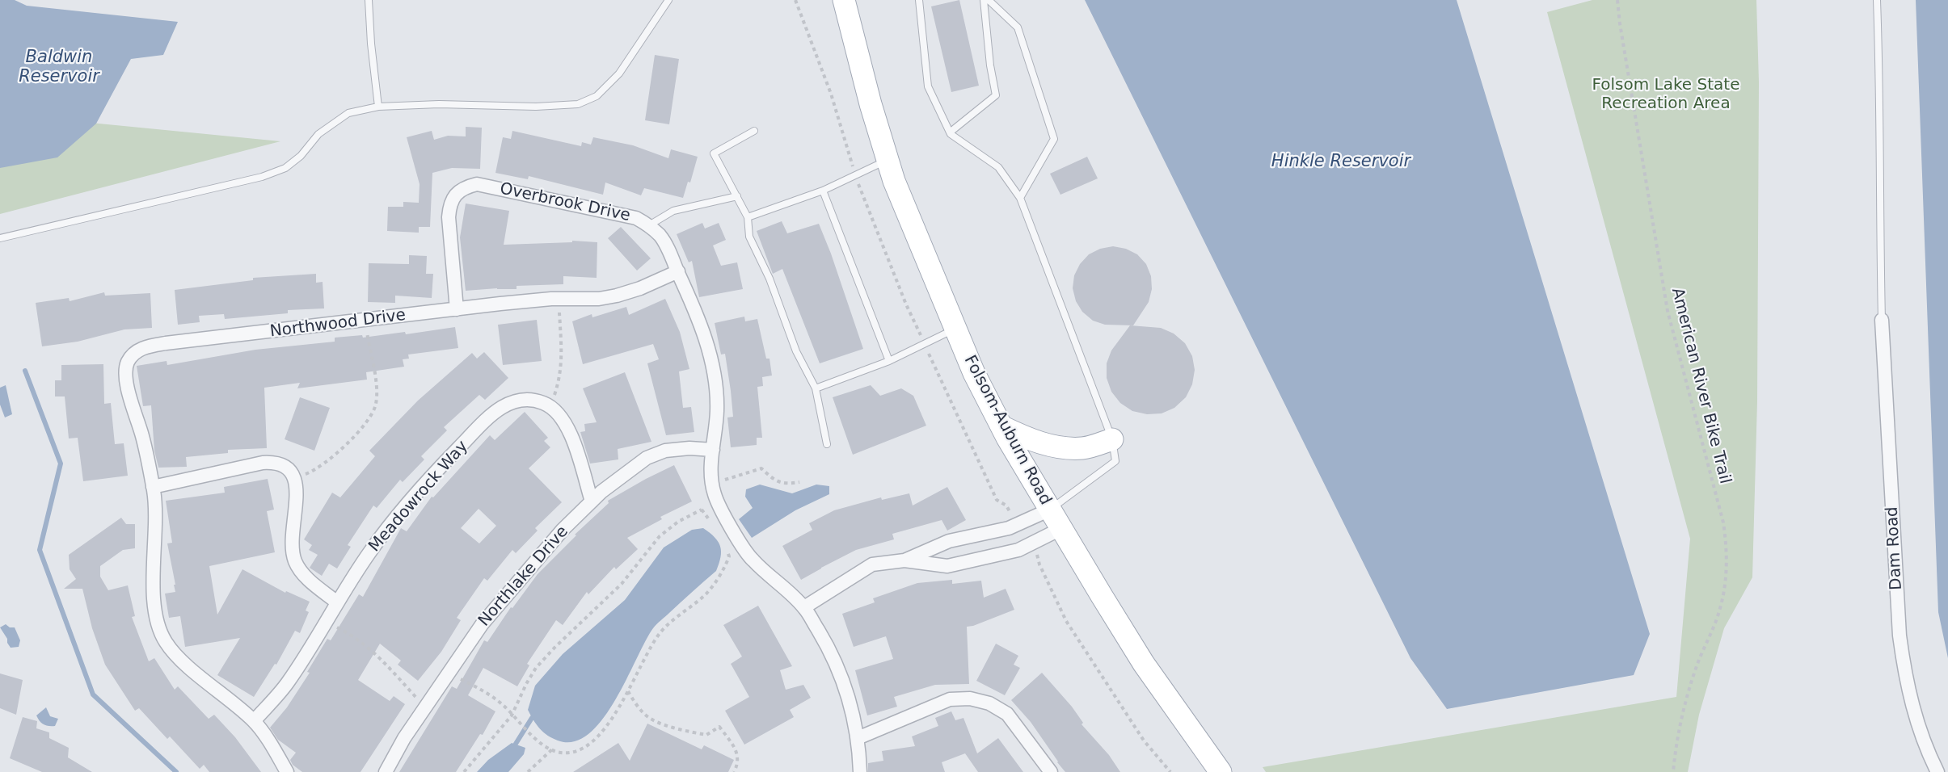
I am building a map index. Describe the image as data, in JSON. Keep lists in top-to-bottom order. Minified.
{"streets":{"main road":["Folsom-Auburn Road"],"street":["Overbrook Drive","Northwood Drive","Meadowrock Way","Dam Road","Northlake Drive"],"path":["American River Bike Trail"]},"crossings":[["Overbrook Drive","Northwood Drive"],["Overbrook Drive","Northlake Drive"],["Northwood Drive","Meadowrock Way"]],"water":["Baldwin Reservoir","Hinkle Reservoir"],"parks":["Folsom Lake State Recreation Area"]}
